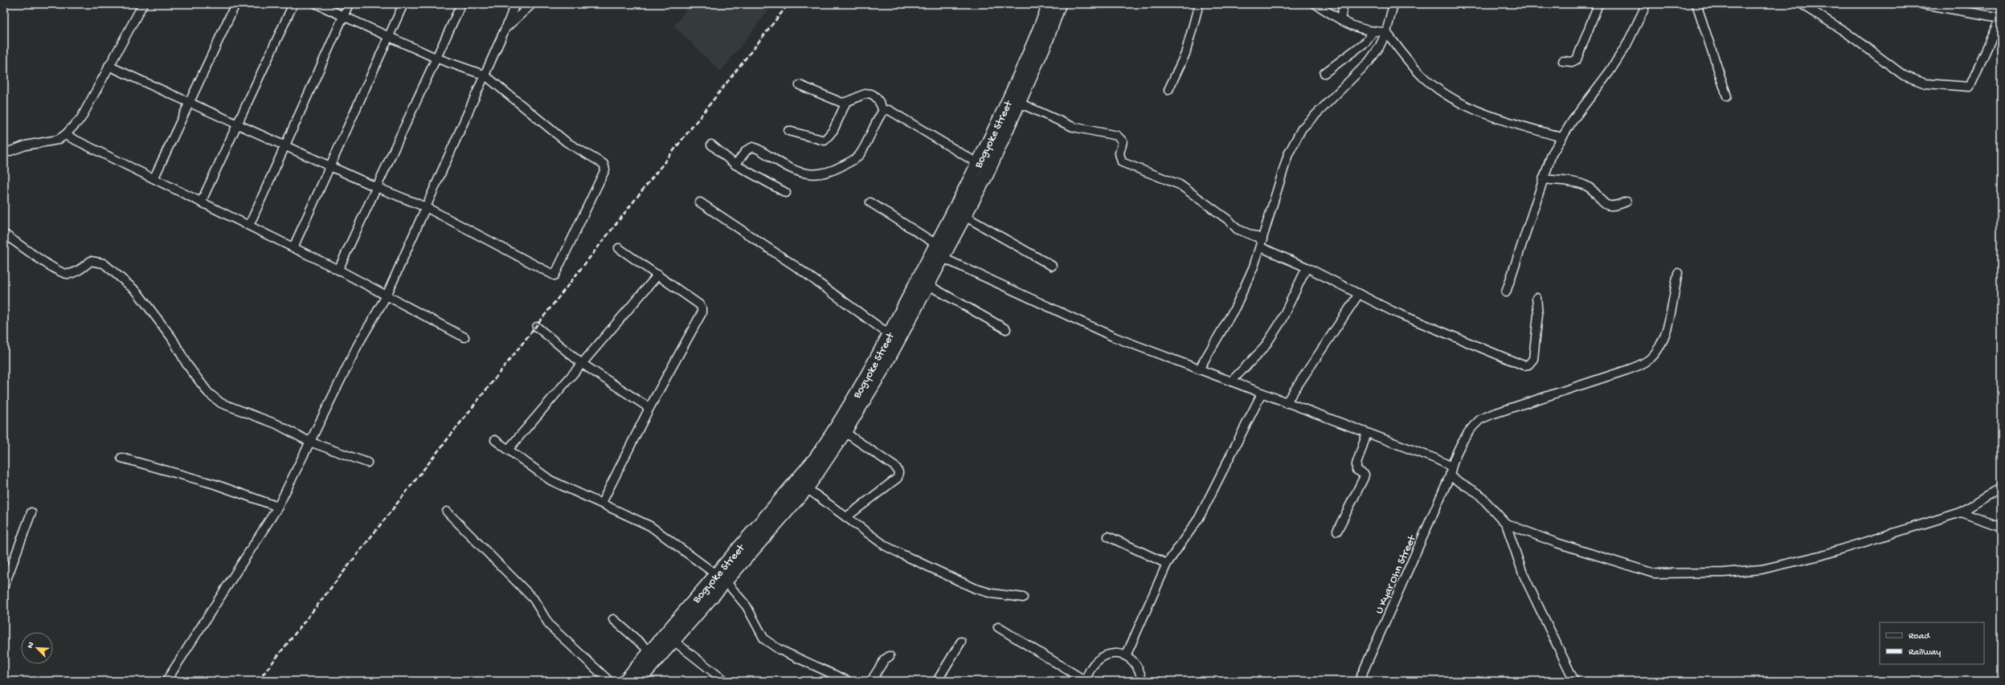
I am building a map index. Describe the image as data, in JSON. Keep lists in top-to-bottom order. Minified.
{"streets":{"main road":["Bogyoke Street"],"street":["U Kyar Ohn Street"]},"legend":["Road","Railway"],"north":"top left"}
